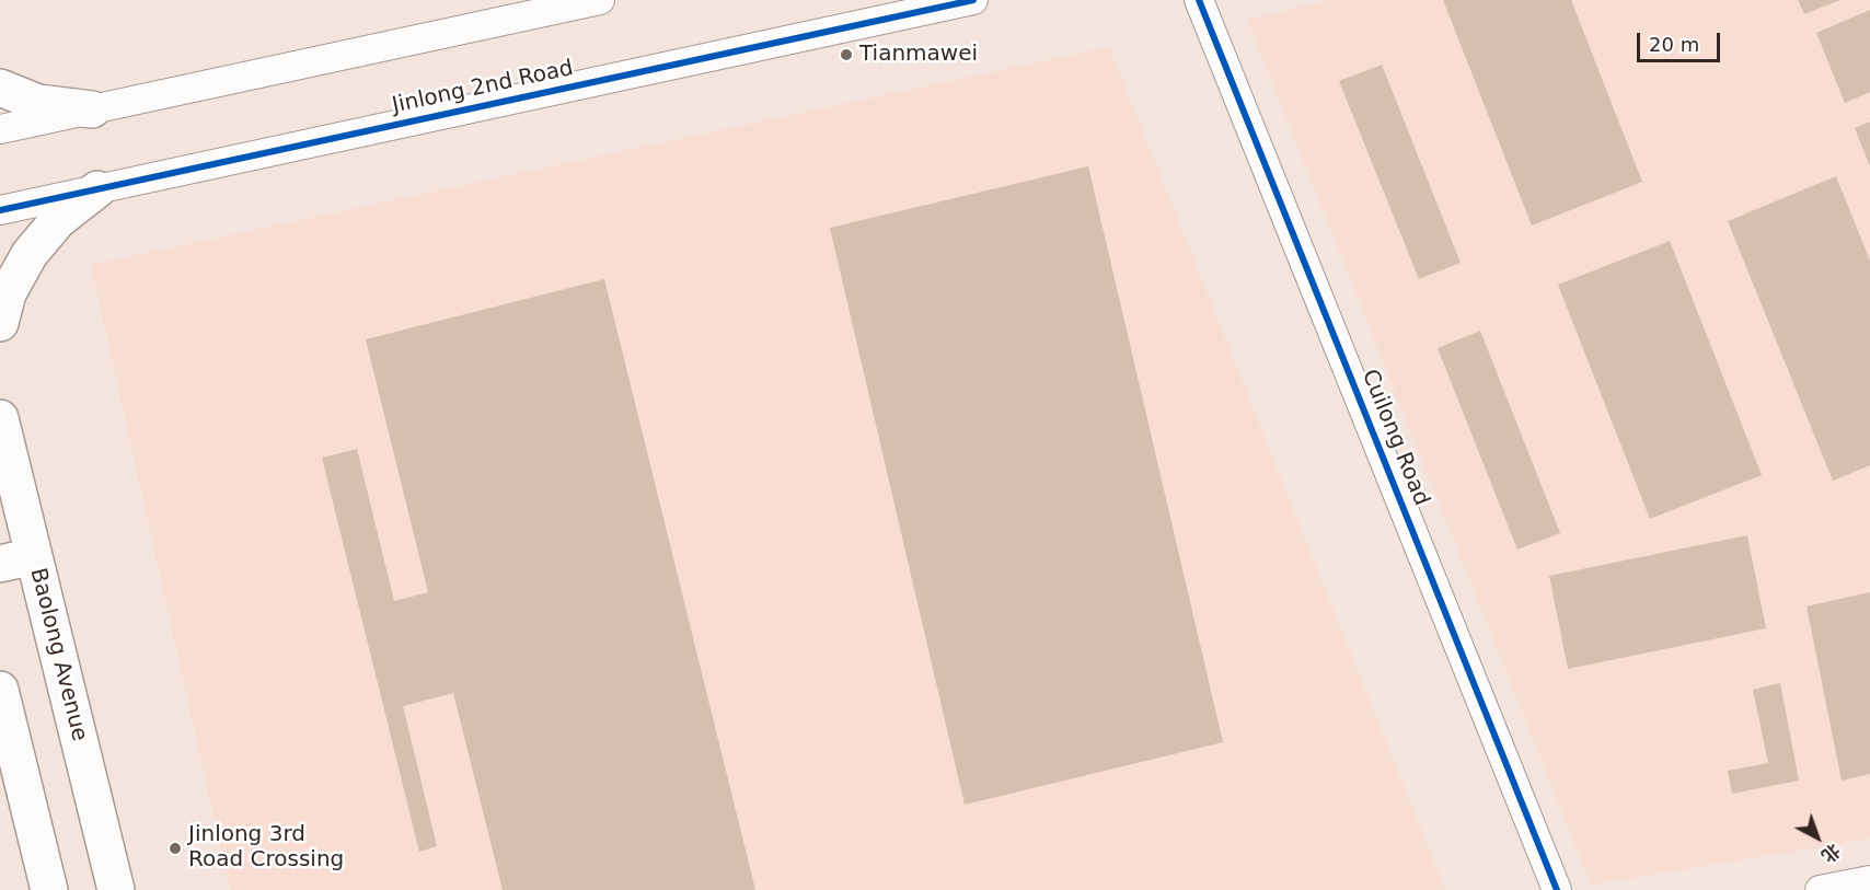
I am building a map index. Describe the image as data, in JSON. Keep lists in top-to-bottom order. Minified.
{"streets":{"main road":["Baolong Avenue"],"street":["Jinlong 2nd Road","Cuilong Road"]},"places":["Tianmawei","Jinlong 3rd Road Crossing"],"scale_bar":"20 m","north":"bottom right"}
